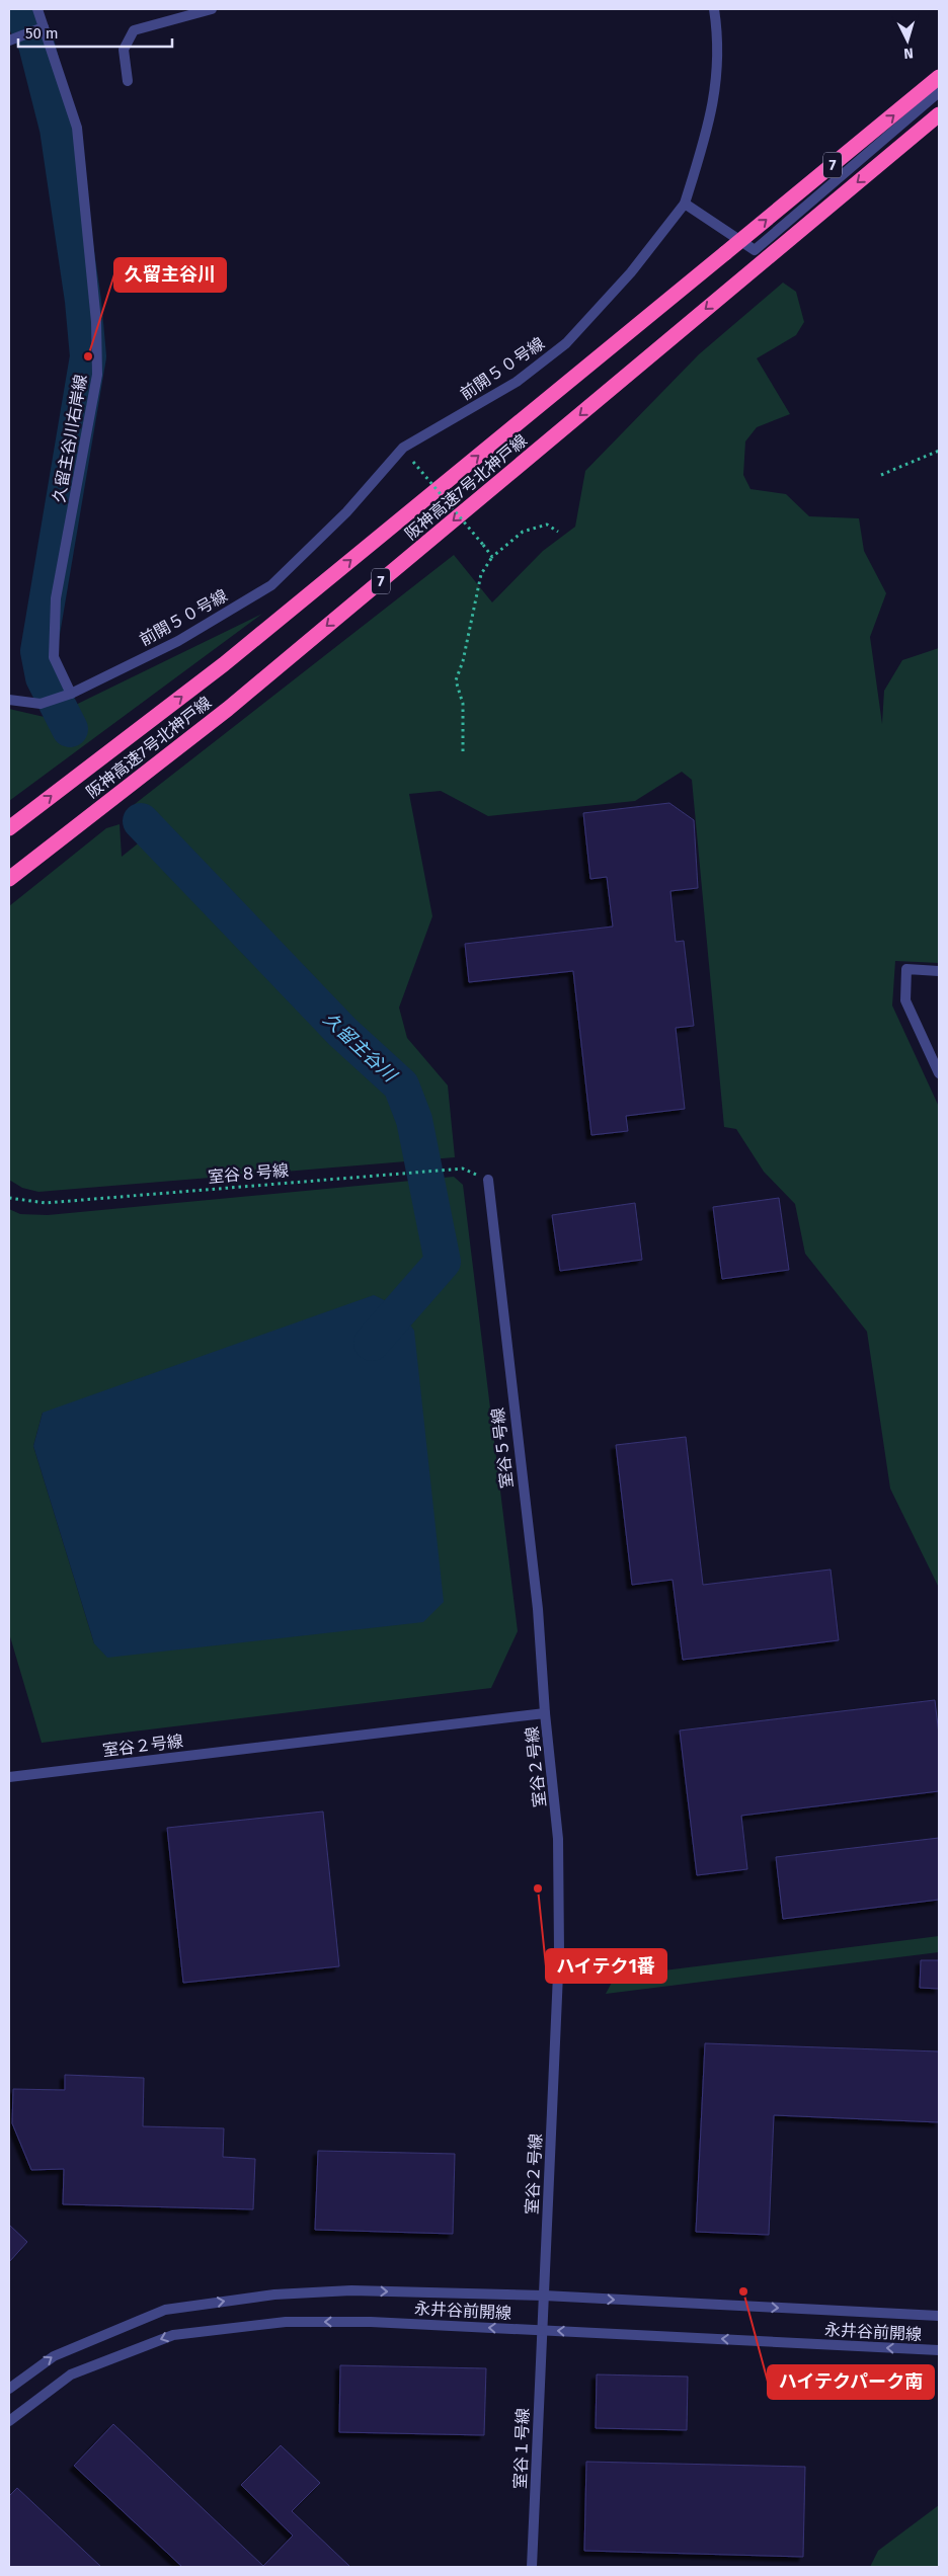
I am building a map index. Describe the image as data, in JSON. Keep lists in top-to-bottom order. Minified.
{"streets":{"highway":["7","阪神高速7号北神戸線"],"street":["前開５０号線","久留主谷川右岸線","室谷５号線","室谷２号線","永井谷前開線","室谷１号線"],"path":["室谷８号線"]},"crossings":[["前開５０号線","久留主谷川右岸線"],["室谷８号線","室谷５号線"],["室谷５号線","室谷２号線"],["室谷２号線","永井谷前開線"],["室谷２号線","室谷１号線"],["永井谷前開線","室谷１号線"]],"water":["久留主谷川"],"places":["久留主谷川","ハイテク1番","ハイテクパーク南"],"scale_bar":"50 m","north":"bottom"}
